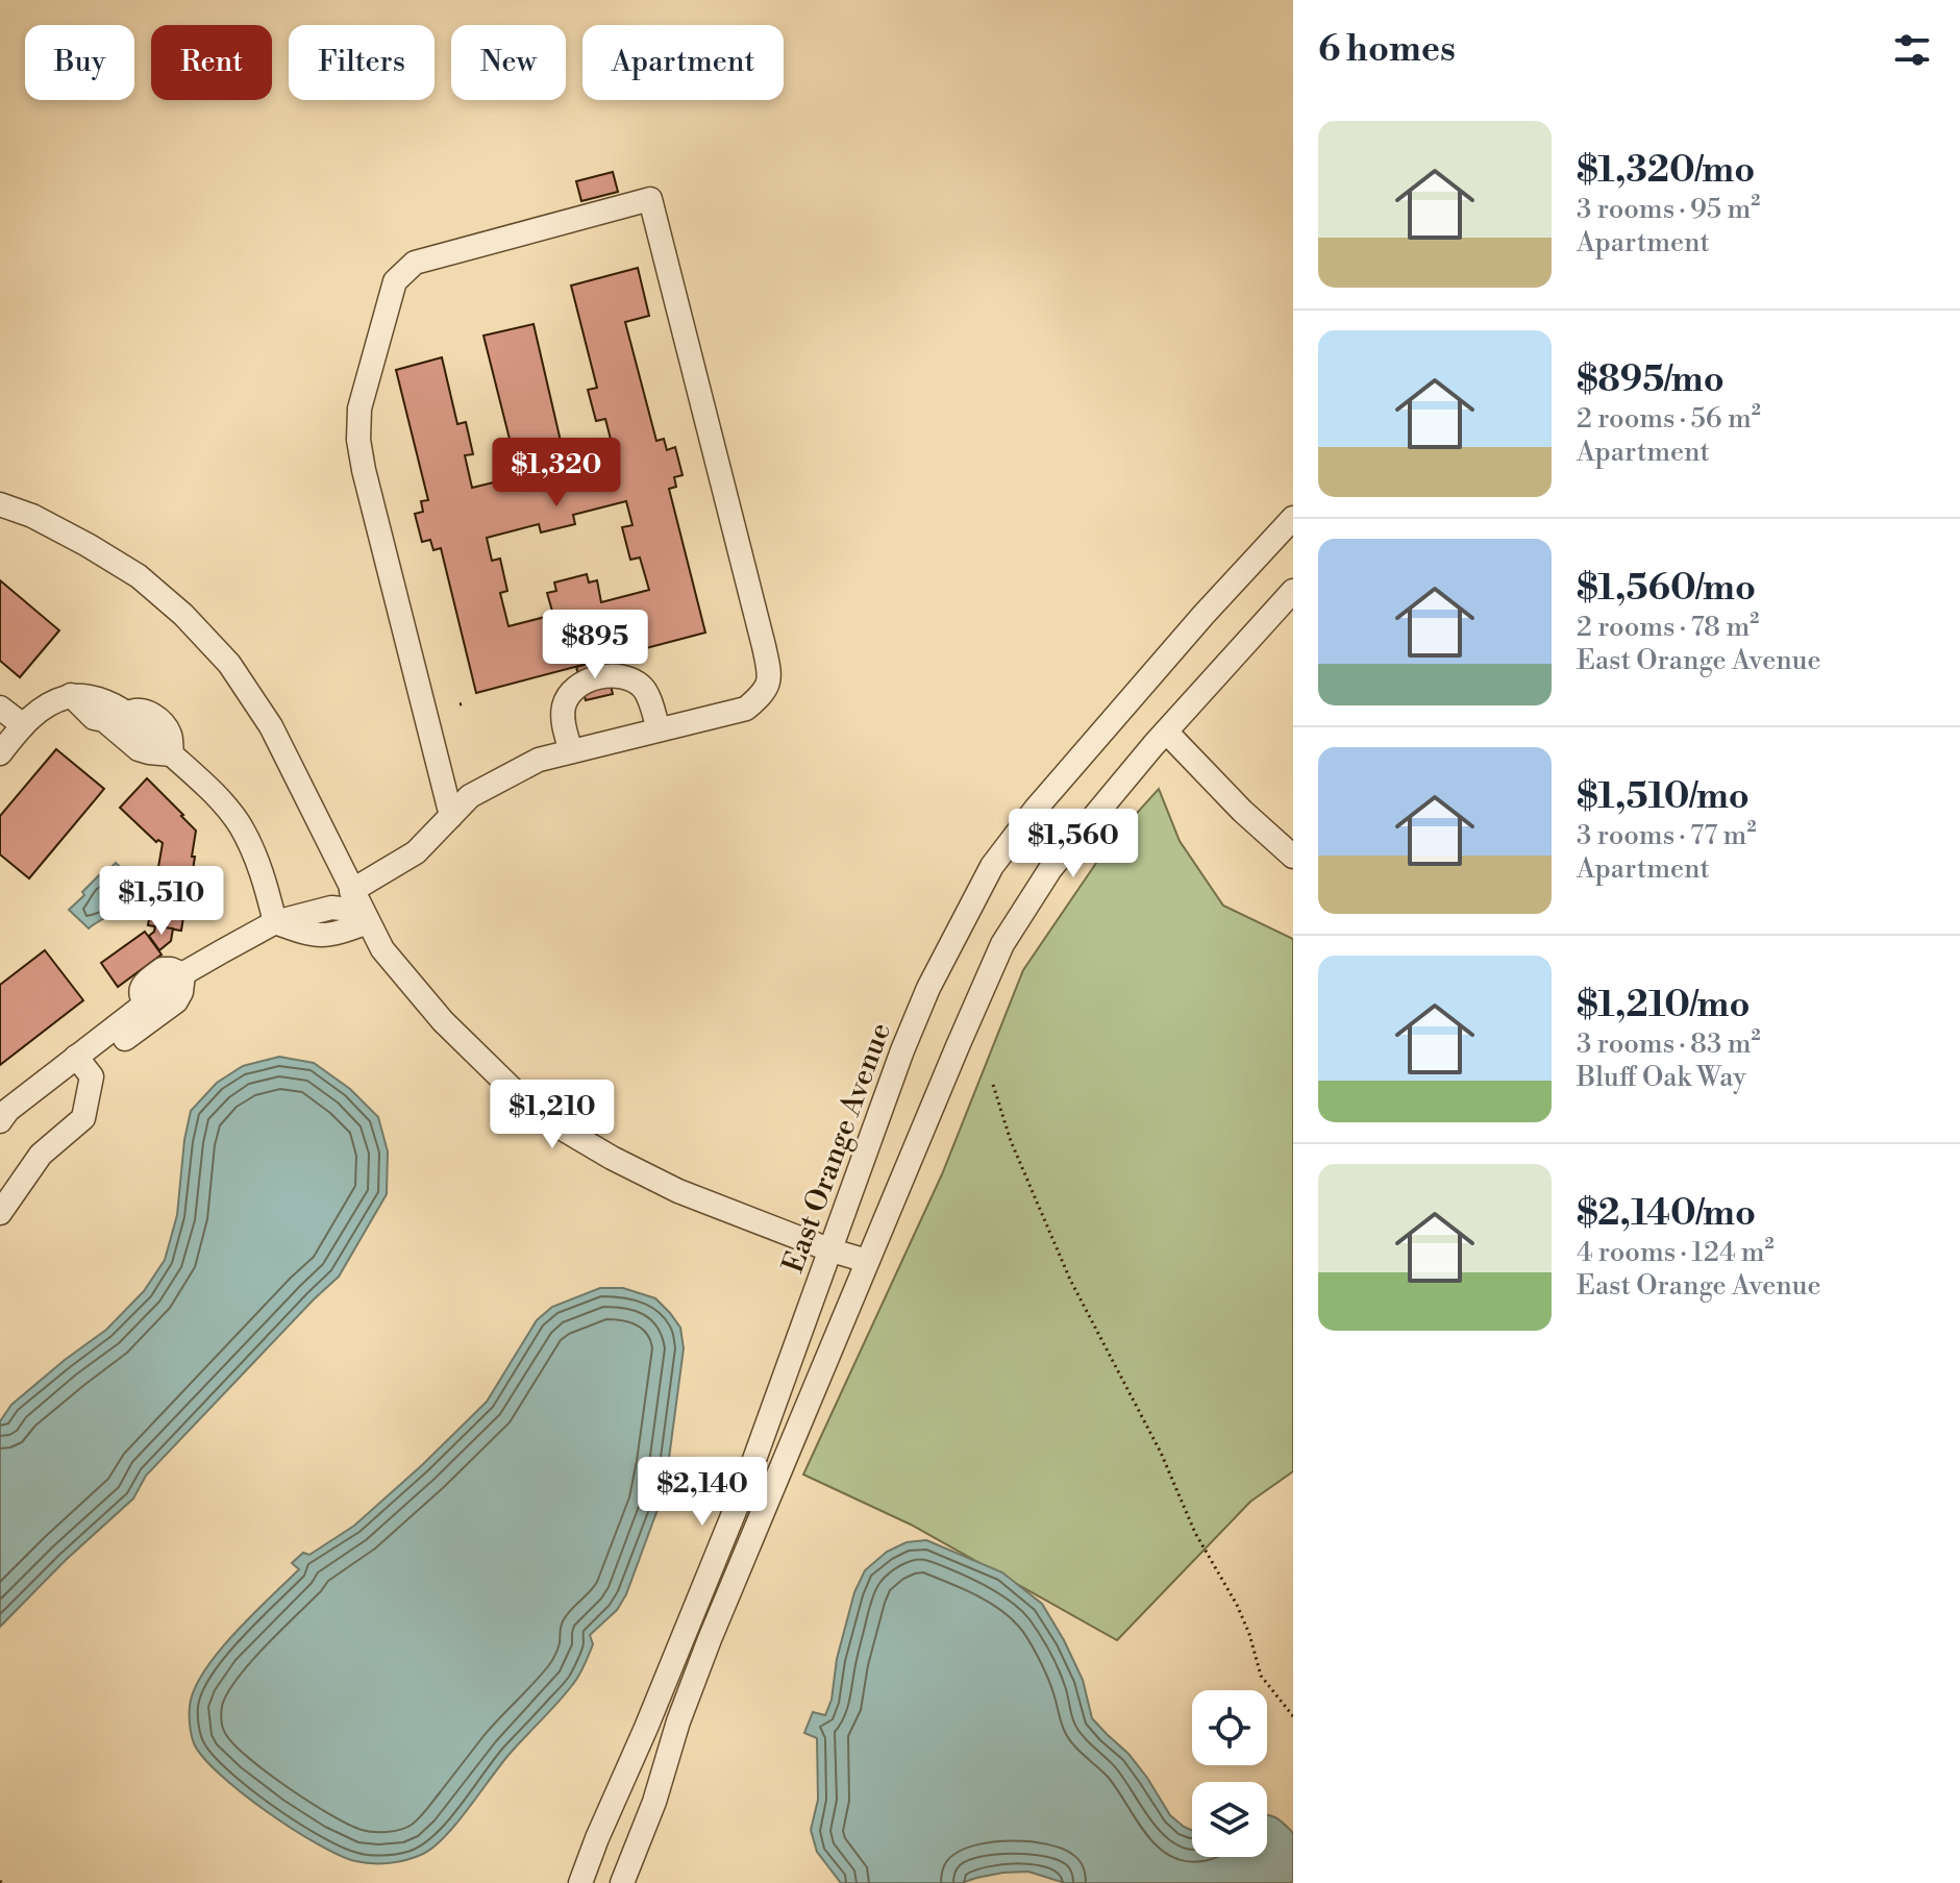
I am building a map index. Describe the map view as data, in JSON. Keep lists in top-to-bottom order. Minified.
{"streets":{"street":["East Orange Avenue"]},"page":{"heading":"6 homes","chip":["Buy","Rent","Filters","New","Apartment"],"list":[{"name":"$1,320/mo","note":"3 rooms · 95 m² · Apartment"},{"name":"$895/mo","note":"2 rooms · 56 m² · Apartment"},{"name":"$1,560/mo","note":"2 rooms · 78 m² · East Orange Avenue"},{"name":"$1,510/mo","note":"3 rooms · 77 m² · Apartment"},{"name":"$1,210/mo","note":"3 rooms · 83 m² · Bluff Oak Way"},{"name":"$2,140/mo","note":"4 rooms · 124 m² · East Orange Avenue"}],"price":["$1,320","$895","$1,560","$1,510","$1,210","$2,140"]}}
